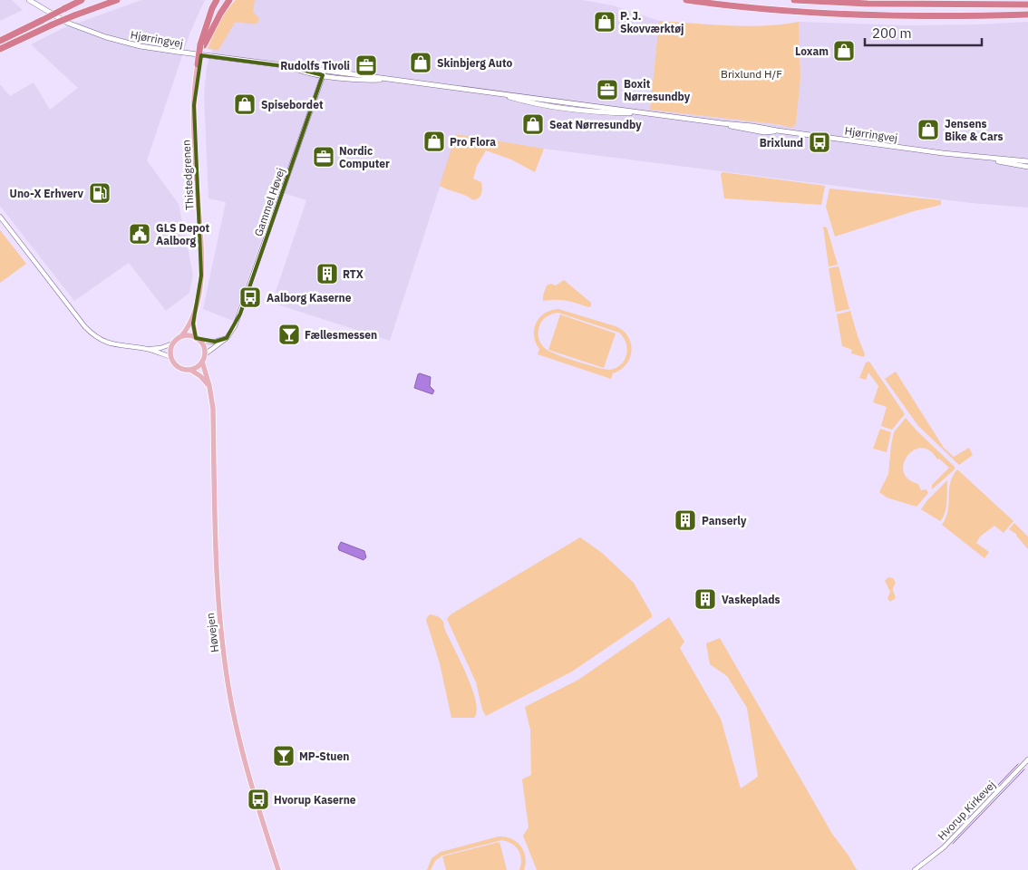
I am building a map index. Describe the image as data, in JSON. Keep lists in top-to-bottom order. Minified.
{"streets":{"main road":["Hjørringvej","Thistedgrenen","Høvejen"],"street":["Gammel Høvej","Hvorup Kirkevej"]},"crossings":[["Hjørringvej","Gammel Høvej"],["Thistedgrenen","Gammel Høvej"],["Thistedgrenen","Høvejen"],["Gammel Høvej","Høvejen"]],"parks":["Brixlund H/F"],"places":{"shop":["P. J. Skovværktøj","Loxam","Skinbjerg Auto","Spisebordet","Seat Nørresundby","Jensens Bike & Cars","Pro Flora"],"office":["Rudolfs Tivoli","Boxit Nørresundby","Nordic Computer"],"bus stop":["Brixlund","Aalborg Kaserne","Hvorup Kaserne"],"fuel station":["Uno-X Erhverv"],"public building":["GLS Depot Aalborg"],"building":["RTX","Panserly","Vaskeplads"],"bar":["Fællesmessen","MP-Stuen"]},"scale_bar":"200 m"}
